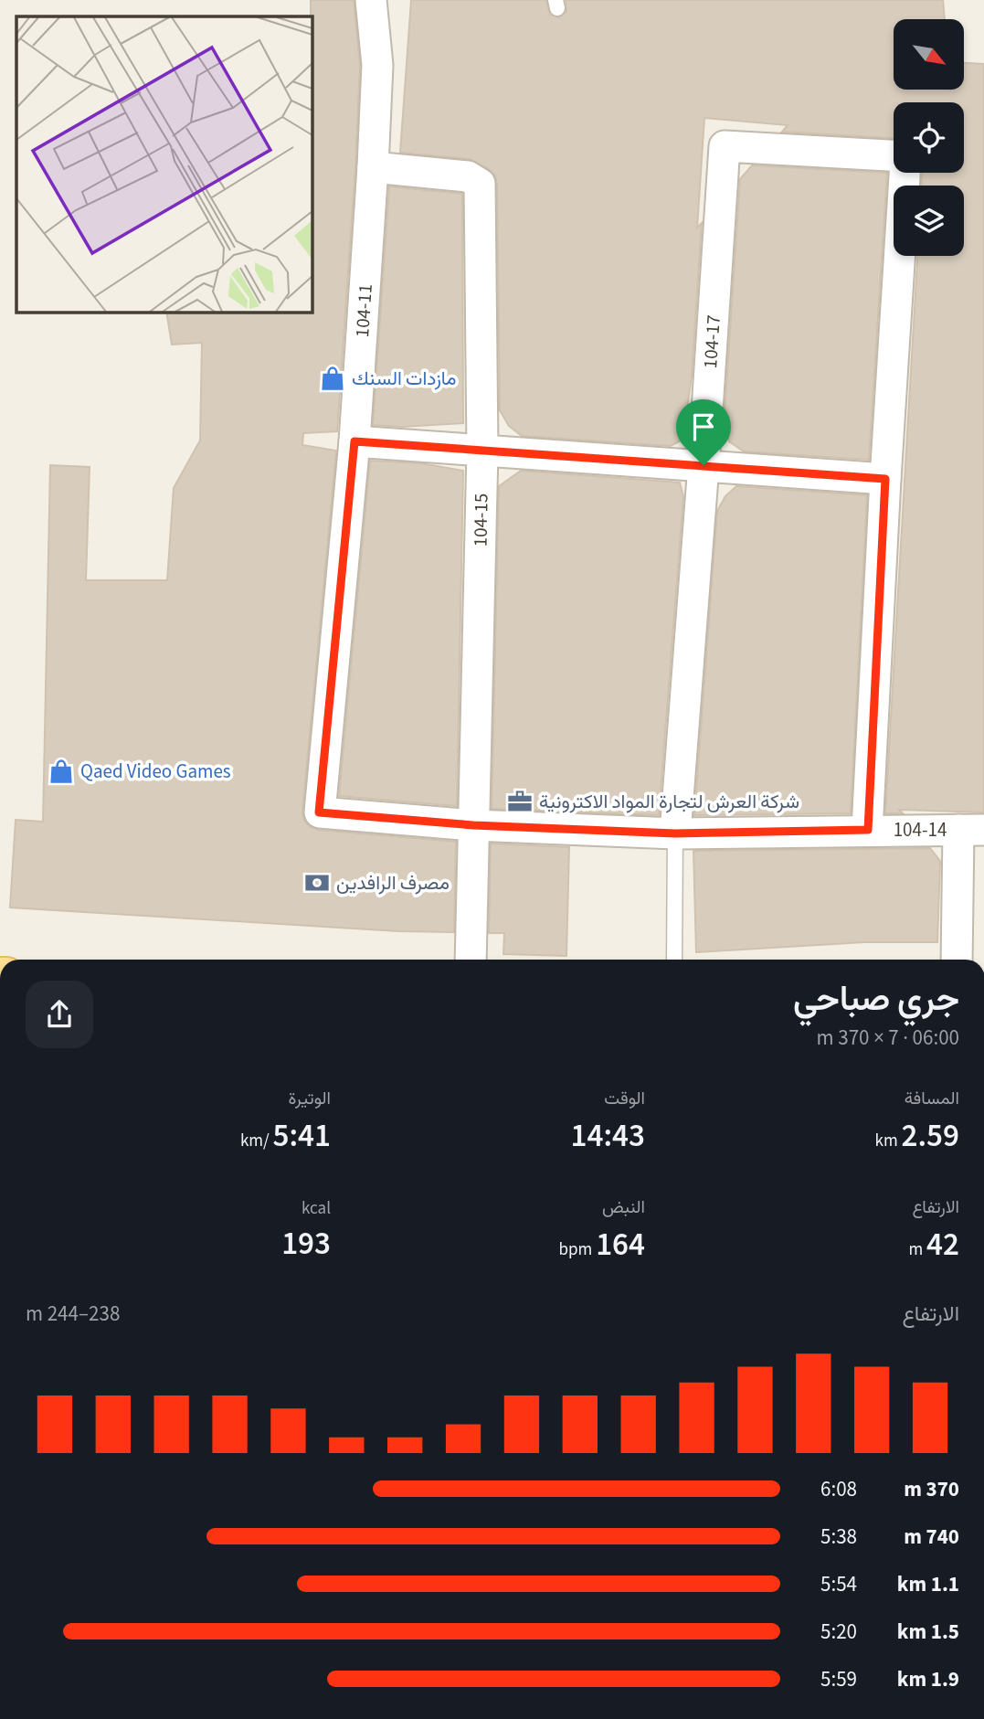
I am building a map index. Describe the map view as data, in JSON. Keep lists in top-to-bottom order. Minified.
{"streets":{"street":["104-11","104-17","104-15","104-14"]},"crossings":[["104-11","104-15"],["104-11","104-14"],["104-17","104-14"],["104-15","104-14"]],"places":{"shop":["مازدات السنك","Qaed Video Games"],"office":["شركة العرش لتجارة المواد الاكترونية"],"bank":["مصرف الرافدين"]},"north":"bottom right","page":{"heading":["جري صباحي","06:00 · 7 × 370 m"],"stats":[["المسافة","2.59 km"],["الوقت","14:43"],["الوتيرة","5:41 /km"],["الارتفاع","42 m"],["النبض","164 bpm"],["kcal","193"]],"chart":["الارتفاع","238–244 m"],"list":[{"name":"370 m","note":"6:08"},{"name":"740 m","note":"5:38"},{"name":"1.1 km","note":"5:54"},{"name":"1.5 km","note":"5:20"},{"name":"1.9 km","note":"5:59"}]}}
